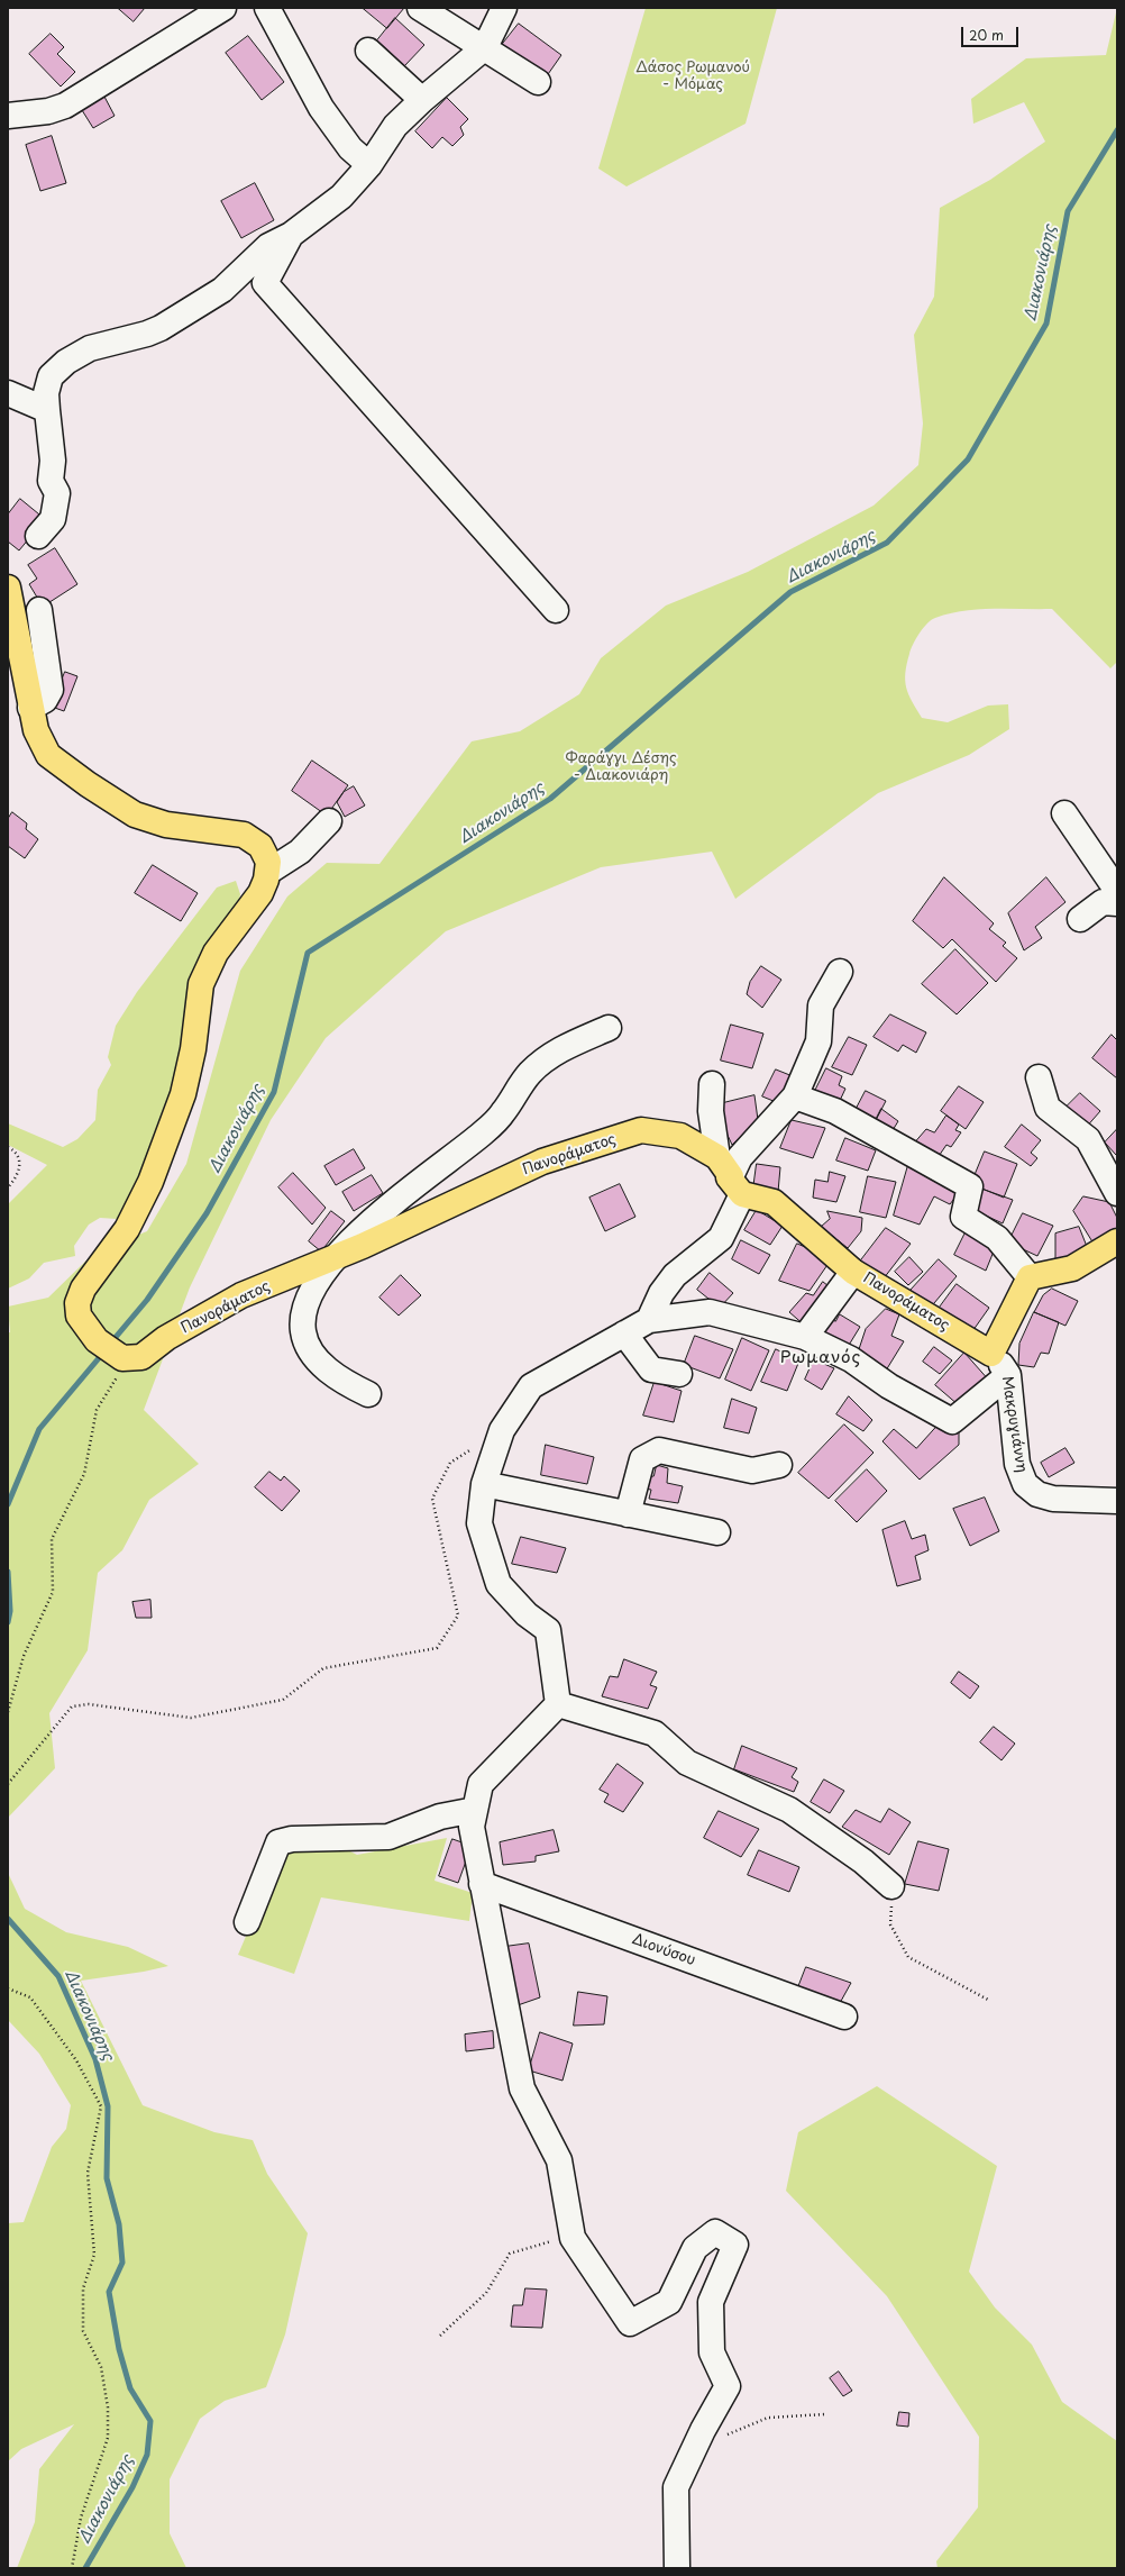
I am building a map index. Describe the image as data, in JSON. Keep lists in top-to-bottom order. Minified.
{"streets":{"main road":["Πανοράματος"],"street":["Μακρυγιάννη","Διονύσου"]},"crossings":[["Πανοράματος","Μακρυγιάννη"]],"districts":["Ρωμανός"],"water":["Διακονιάρης"],"parks":["Δάσος Ρωμανού - Μόμας","Φαράγγι Δέσης - Διακονιάρη"],"scale_bar":"20 m"}
